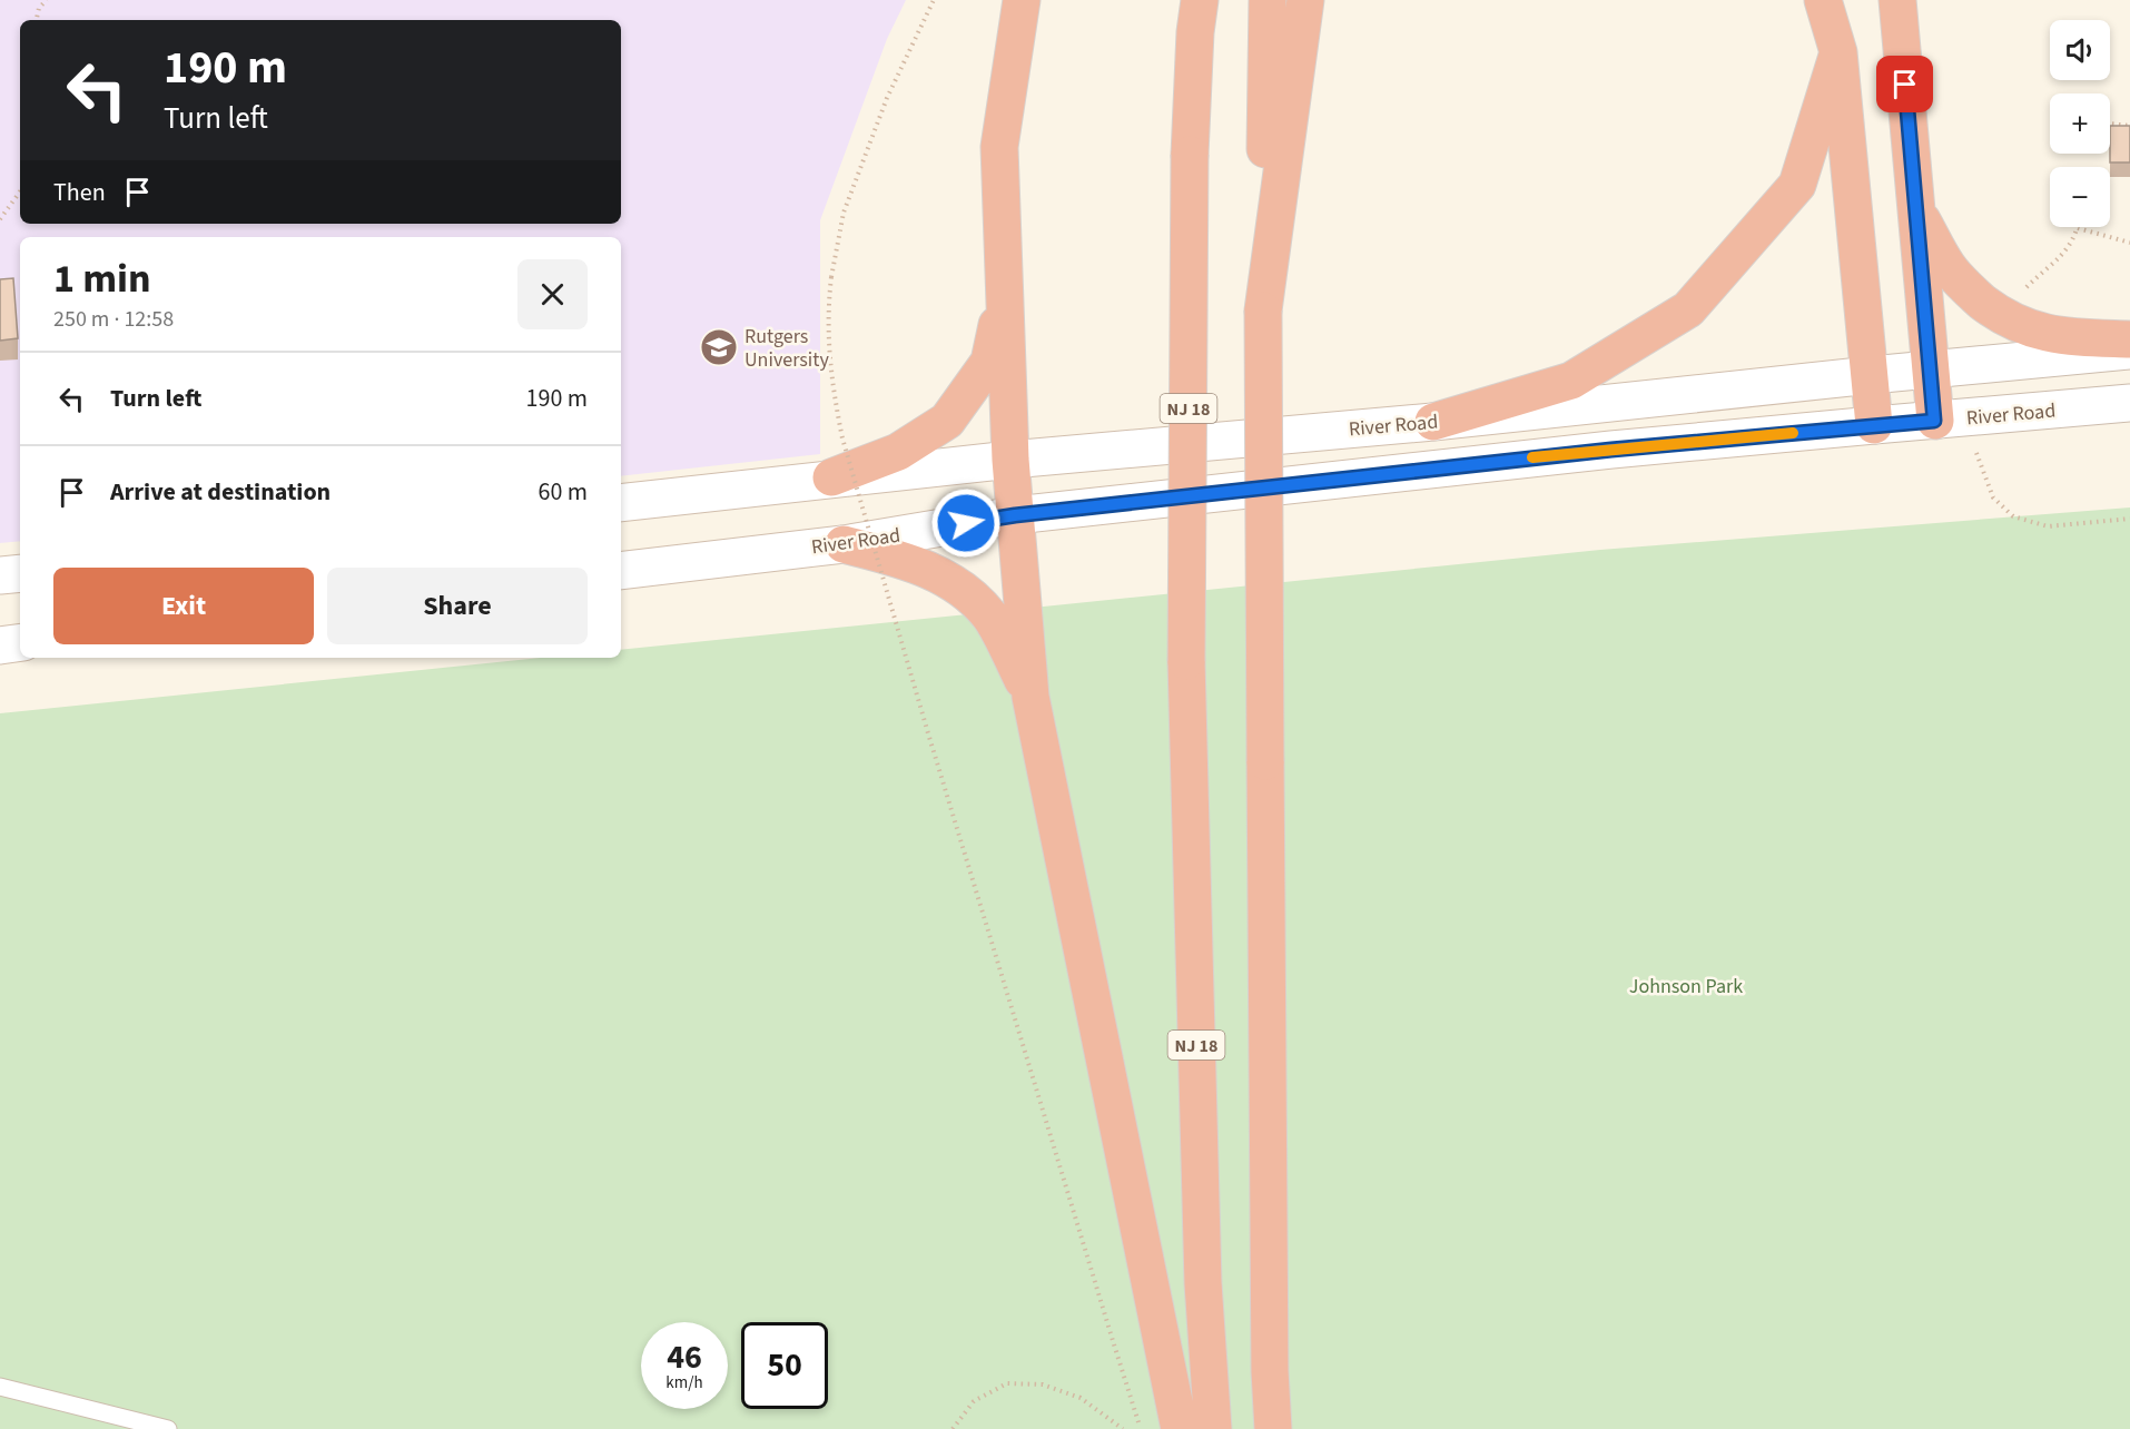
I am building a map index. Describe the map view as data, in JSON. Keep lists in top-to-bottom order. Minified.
{"streets":{"highway":["NJ 18"],"main road":["River Road"]},"parks":["Johnson Park"],"places":{"school or university":["Rutgers University"]},"page":{"map_buttons":["+","−"],"turn":["190 m","Turn left"],"then":"Then","heading":["1 min","250 m · 12:58"],"list":[{"name":"Turn left","value":"190 m"},{"name":"Arrive at destination","value":"60 m"}],"buttons":["Exit","Share"],"speed":"46 km/h","limit":"50"}}
